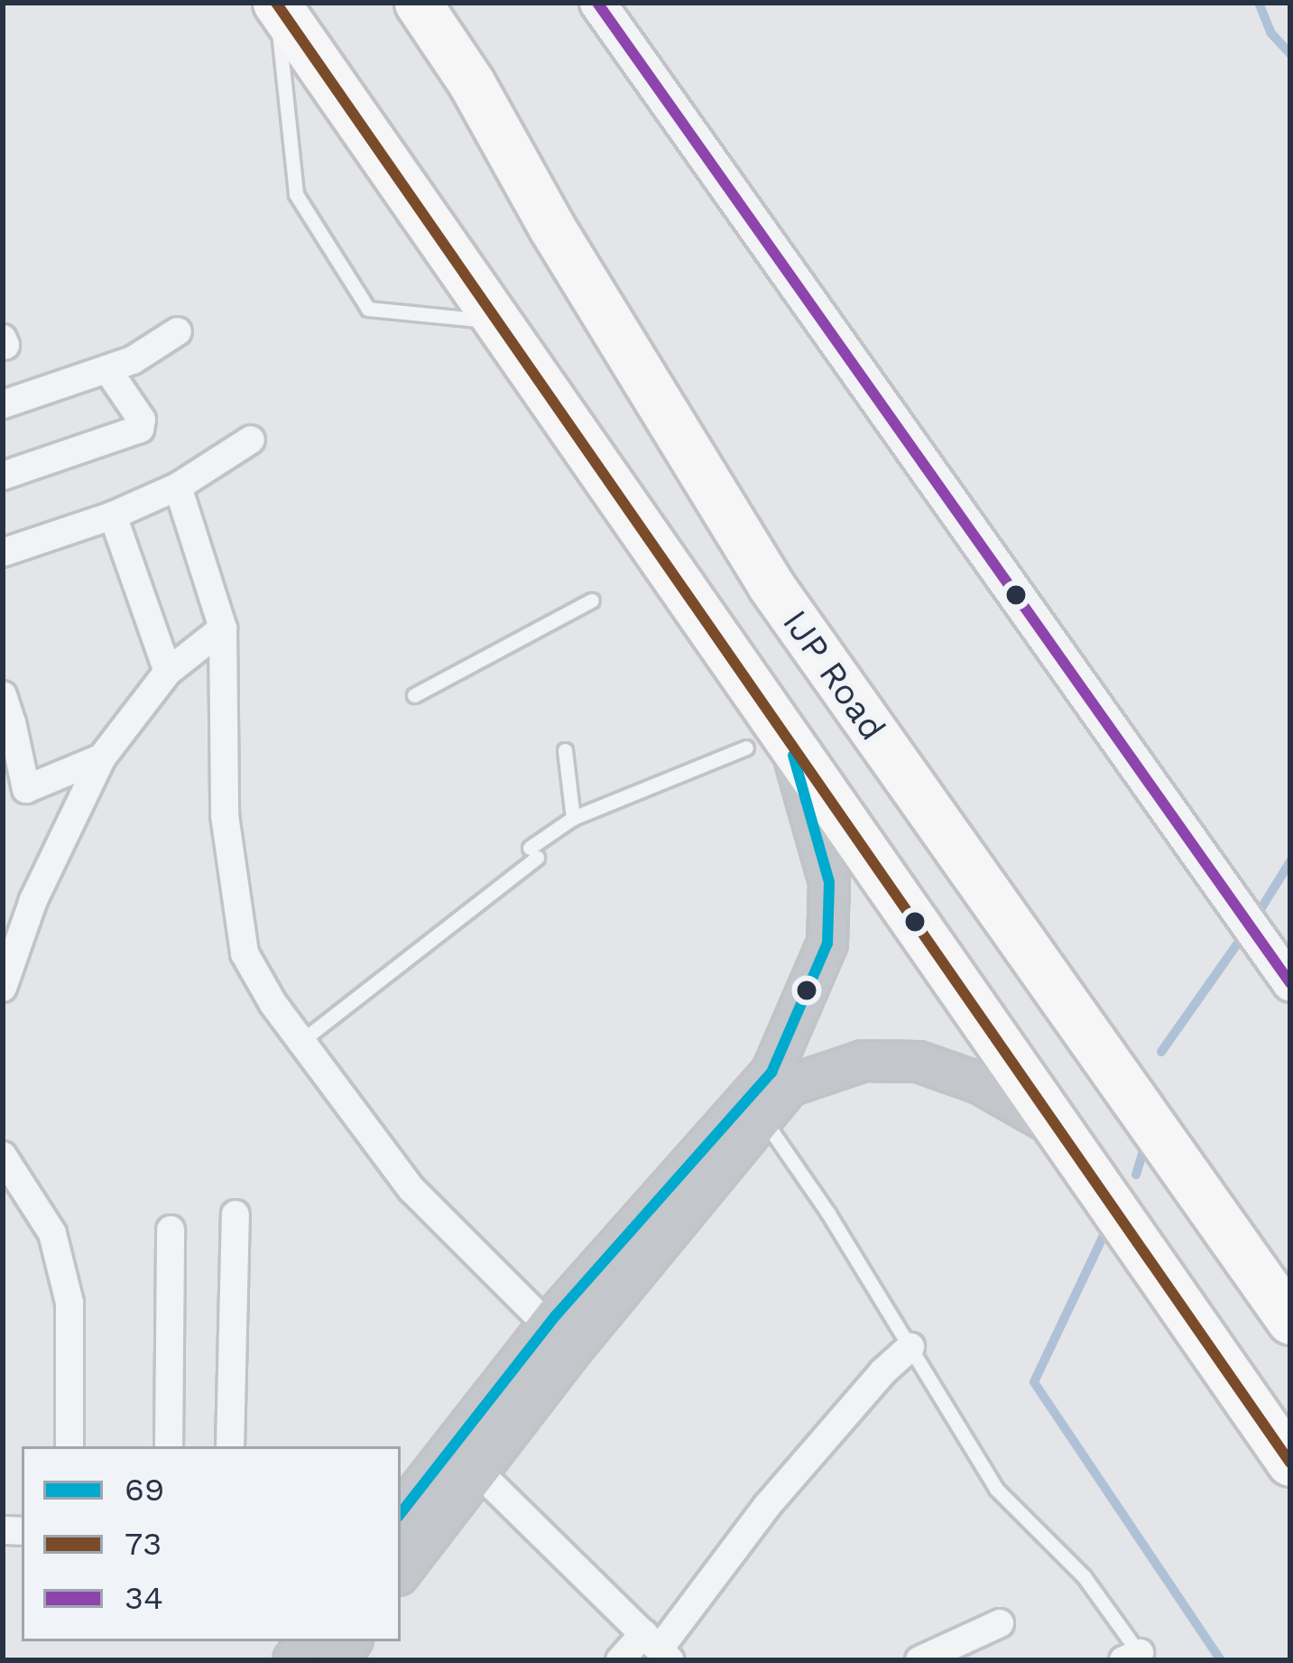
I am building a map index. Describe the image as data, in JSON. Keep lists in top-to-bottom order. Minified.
{"streets":{"highway":["IJP Road"]},"lines":["transit line 73","transit line 34","transit line 69"],"legend":["69","73","34"]}
